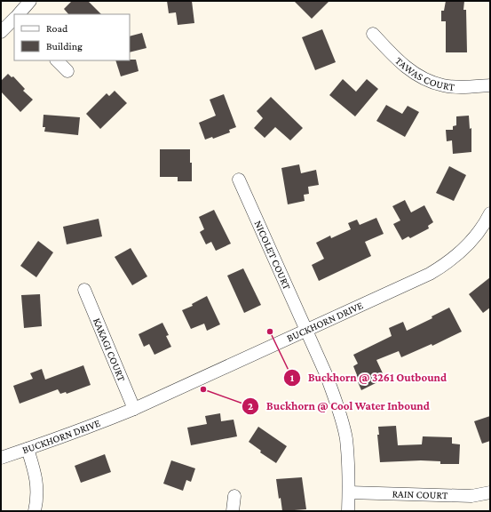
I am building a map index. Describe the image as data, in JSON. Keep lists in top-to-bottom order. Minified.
{"streets":{"street":["TAWAS COURT","NICOLET COURT","BUCKHORN DRIVE","KAKAGI COURT","RAIN COURT"]},"crossings":[["NICOLET COURT","BUCKHORN DRIVE"],["NICOLET COURT","RAIN COURT"],["BUCKHORN DRIVE","KAKAGI COURT"]],"places":["Buckhorn @ 3261 Outbound","Buckhorn @ Cool Water Inbound"],"legend":["Road","Building"]}
